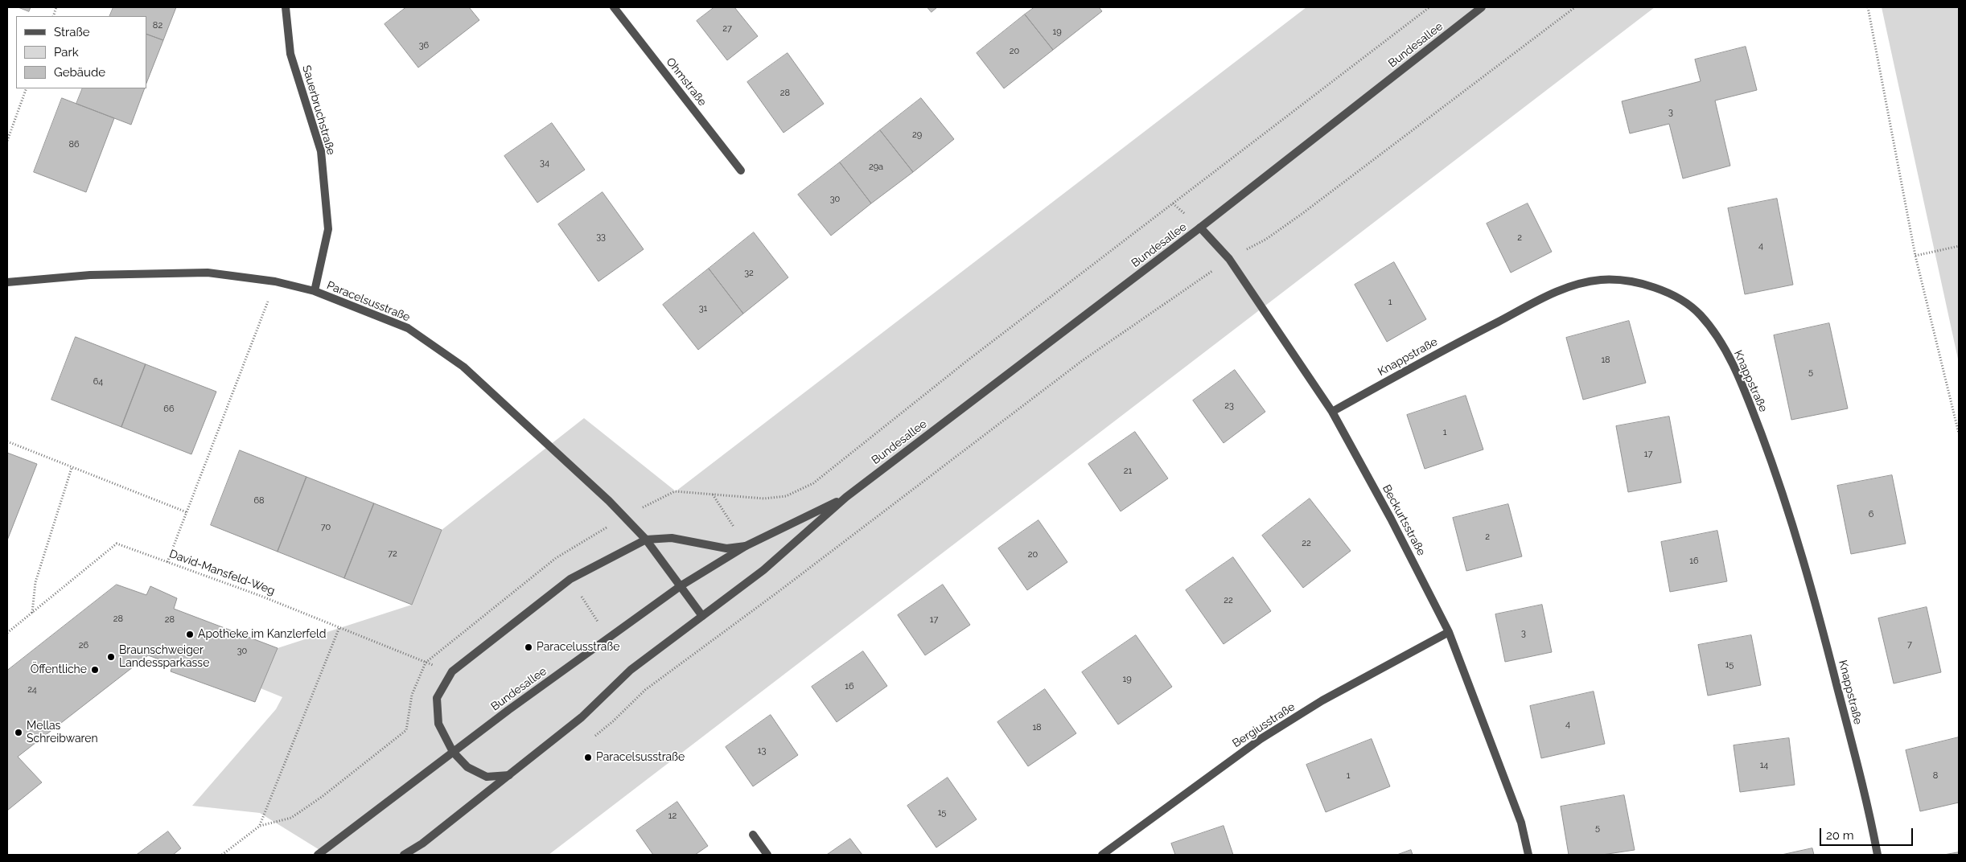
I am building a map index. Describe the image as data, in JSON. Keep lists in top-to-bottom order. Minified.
{"streets":{"street":["Bundesallee","Ohmstraße","Sauerbruchstraße","Paracelsusstraße","Knappstraße","Beckurtsstraße","Bergiusstraße"],"path":["David-Mansfeld-Weg"]},"crossings":[["Bundesallee","Paracelsusstraße"],["Bundesallee","Beckurtsstraße"],["Sauerbruchstraße","Paracelsusstraße"],["Knappstraße","Beckurtsstraße"],["Beckurtsstraße","Bergiusstraße"]],"places":["Apotheke im Kanzlerfeld","Paracelusstraße","Braunschweiger Landessparkasse","Öffentliche","Mellas Schreibwaren","Paracelsusstraße"],"house_numbers":["82","27","19","36","20","28","3","29","86","34","29a","30","33","2","4","32","1","31","18","5","64","23","66","1","17","21","68","6","70","2","22","72","20","16","22","28","28","17","3","7","26","30","15","19","16","24","4","18","13","14","1","8","15","12","5"],"legend":["Straße","Park","Gebäude"],"scale_bar":"20 m"}
